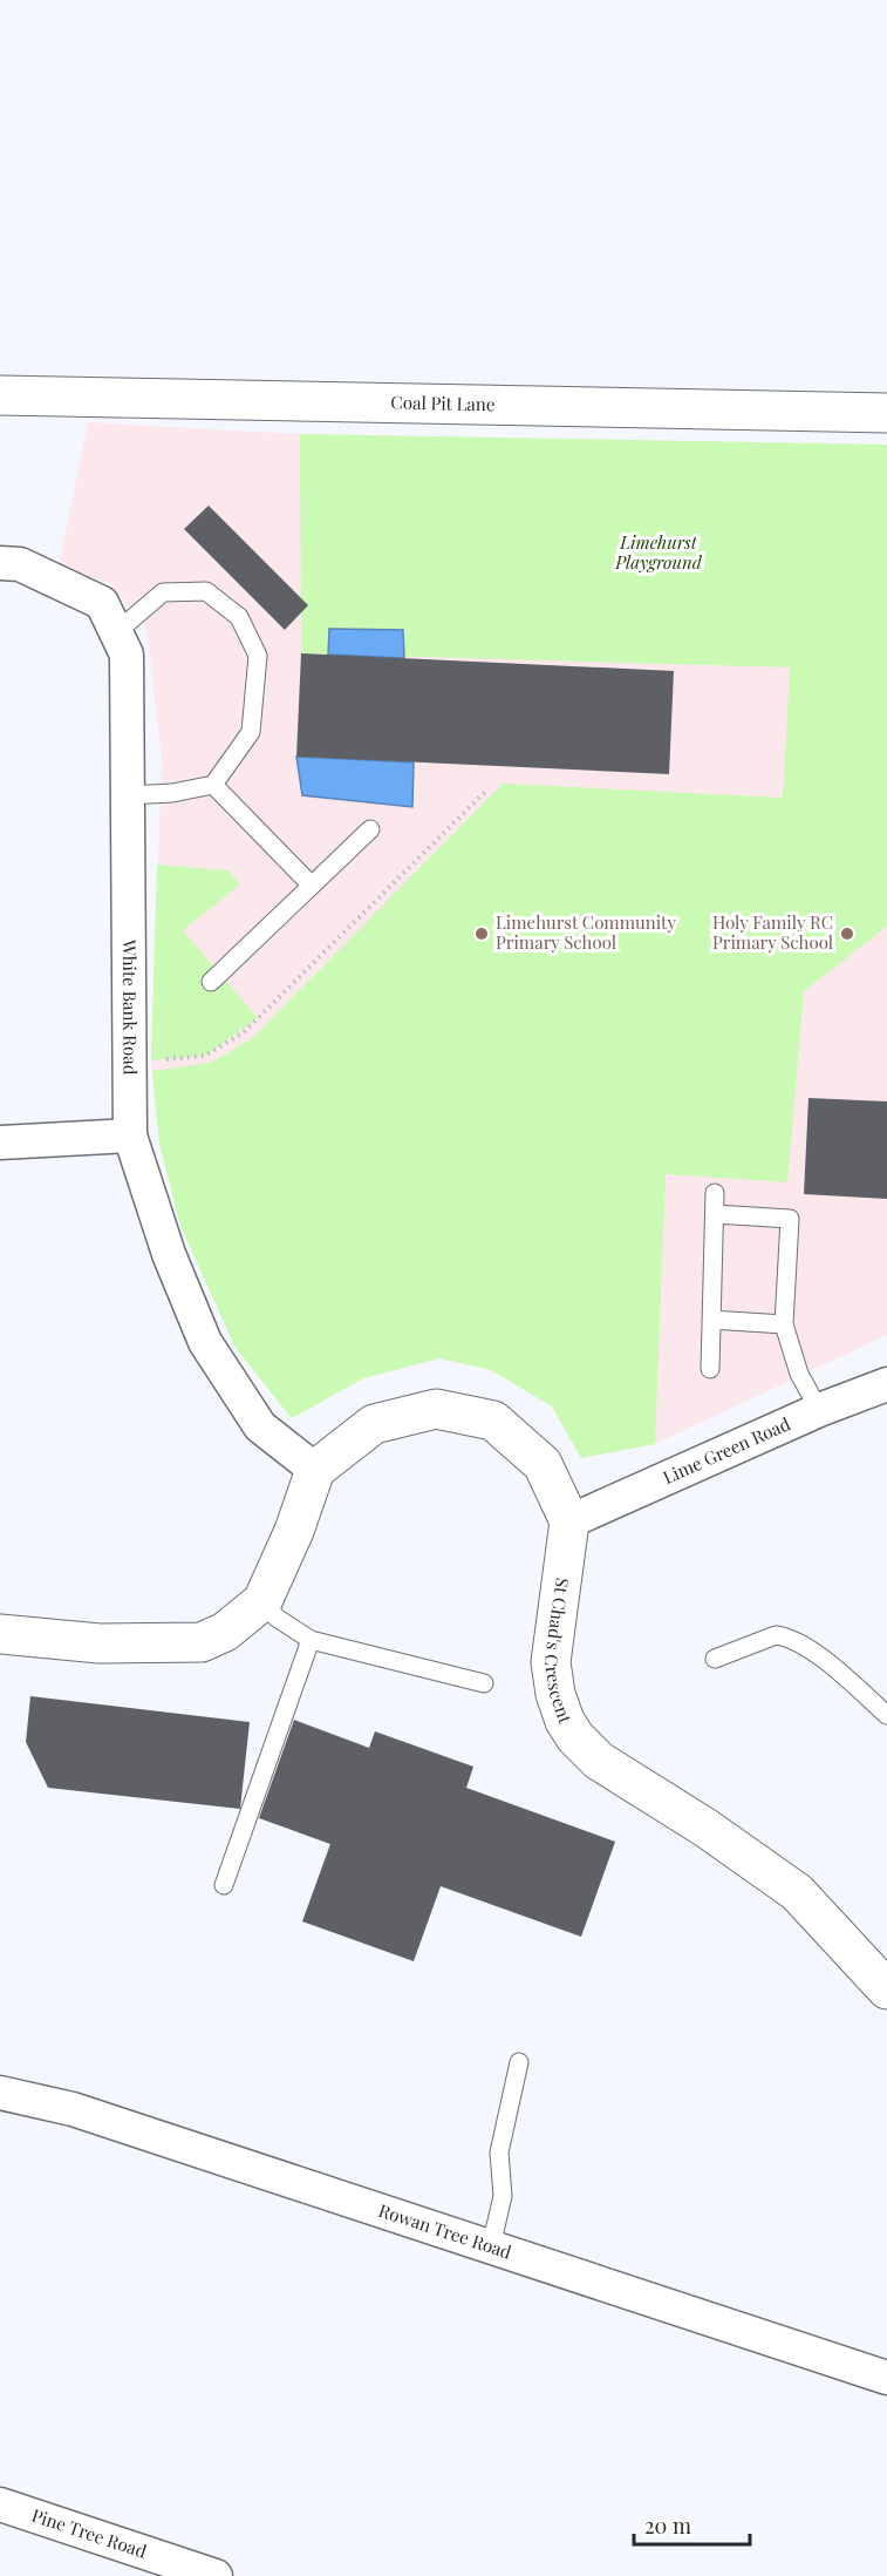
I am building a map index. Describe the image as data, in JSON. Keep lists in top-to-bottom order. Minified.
{"streets":{"street":["Coal Pit Lane","White Bank Road","Lime Green Road","St Chad's Crescent","Rowan Tree Road","Pine Tree Road"]},"crossings":[["Lime Green Road","St Chad's Crescent"]],"parks":["Limehurst Playground"],"places":["Limehurst Community Primary School","Holy Family RC Primary School"],"scale_bar":"20 m"}
